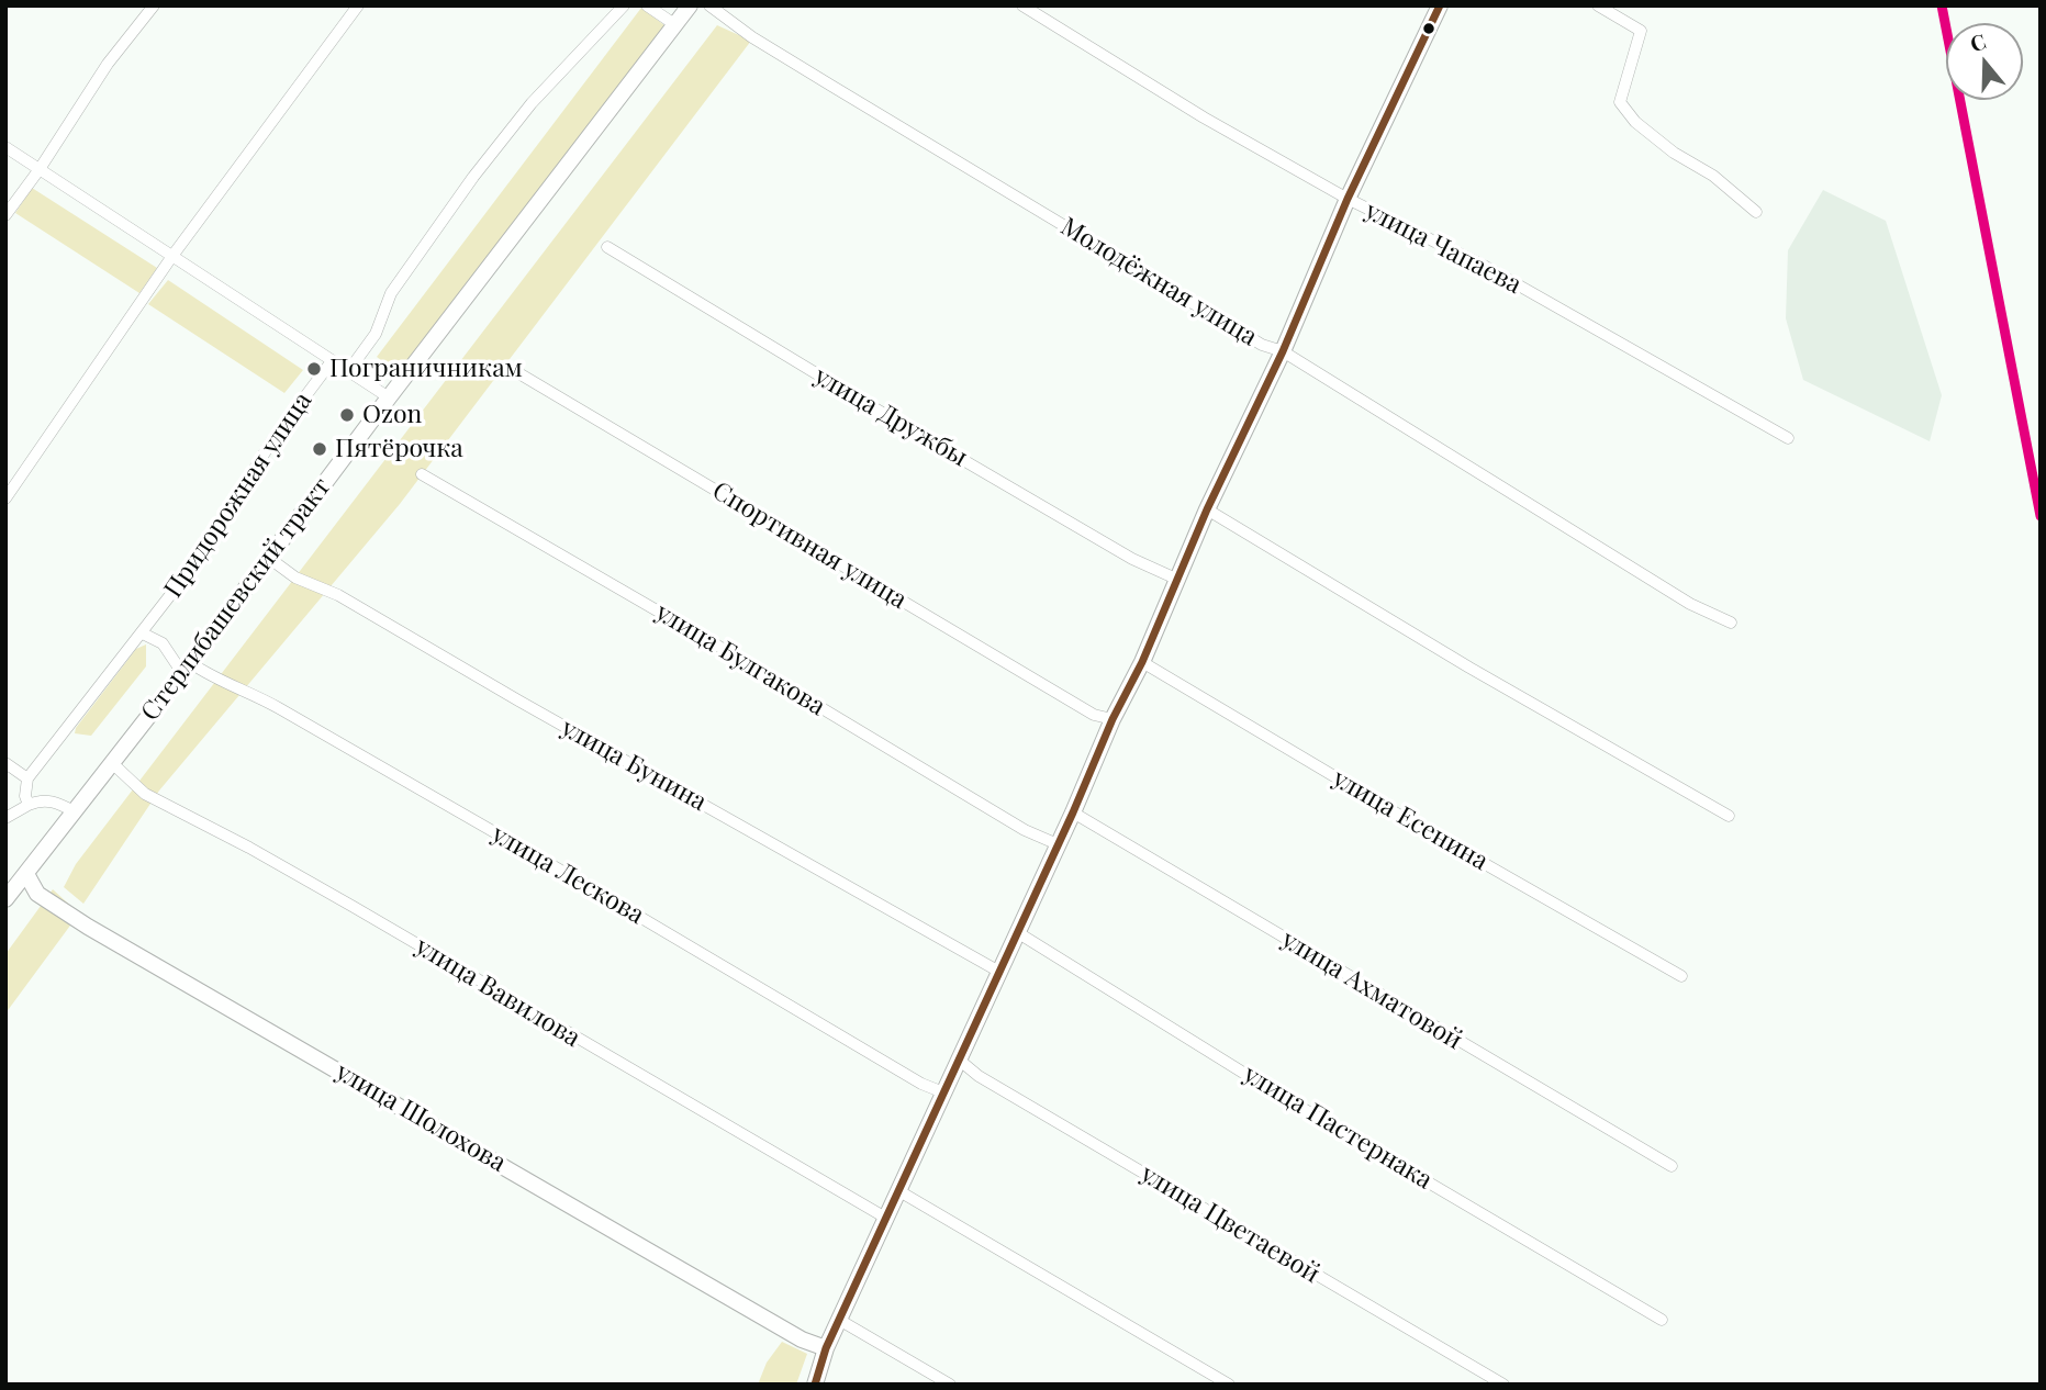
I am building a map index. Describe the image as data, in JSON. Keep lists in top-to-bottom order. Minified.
{"streets":{"street":["улица Чапаева","Молодёжная улица","улица Дружбы","Придорожная улица","Спортивная улица","Стерлибашевский тракт","улица Булгакова","улица Бунина","улица Есенина","улица Лескова","улица Ахматовой","улица Вавилова","улица Шолохова","улица Пастернака","улица Цветаевой"]},"crossings":[["Стерлибашевский тракт","улица Бунина"],["Стерлибашевский тракт","улица Лескова"],["Стерлибашевский тракт","улица Вавилова"],["Стерлибашевский тракт","улица Шолохова"]],"places":["Пограничникам","Ozon","Пятёрочка"],"north":"top"}
